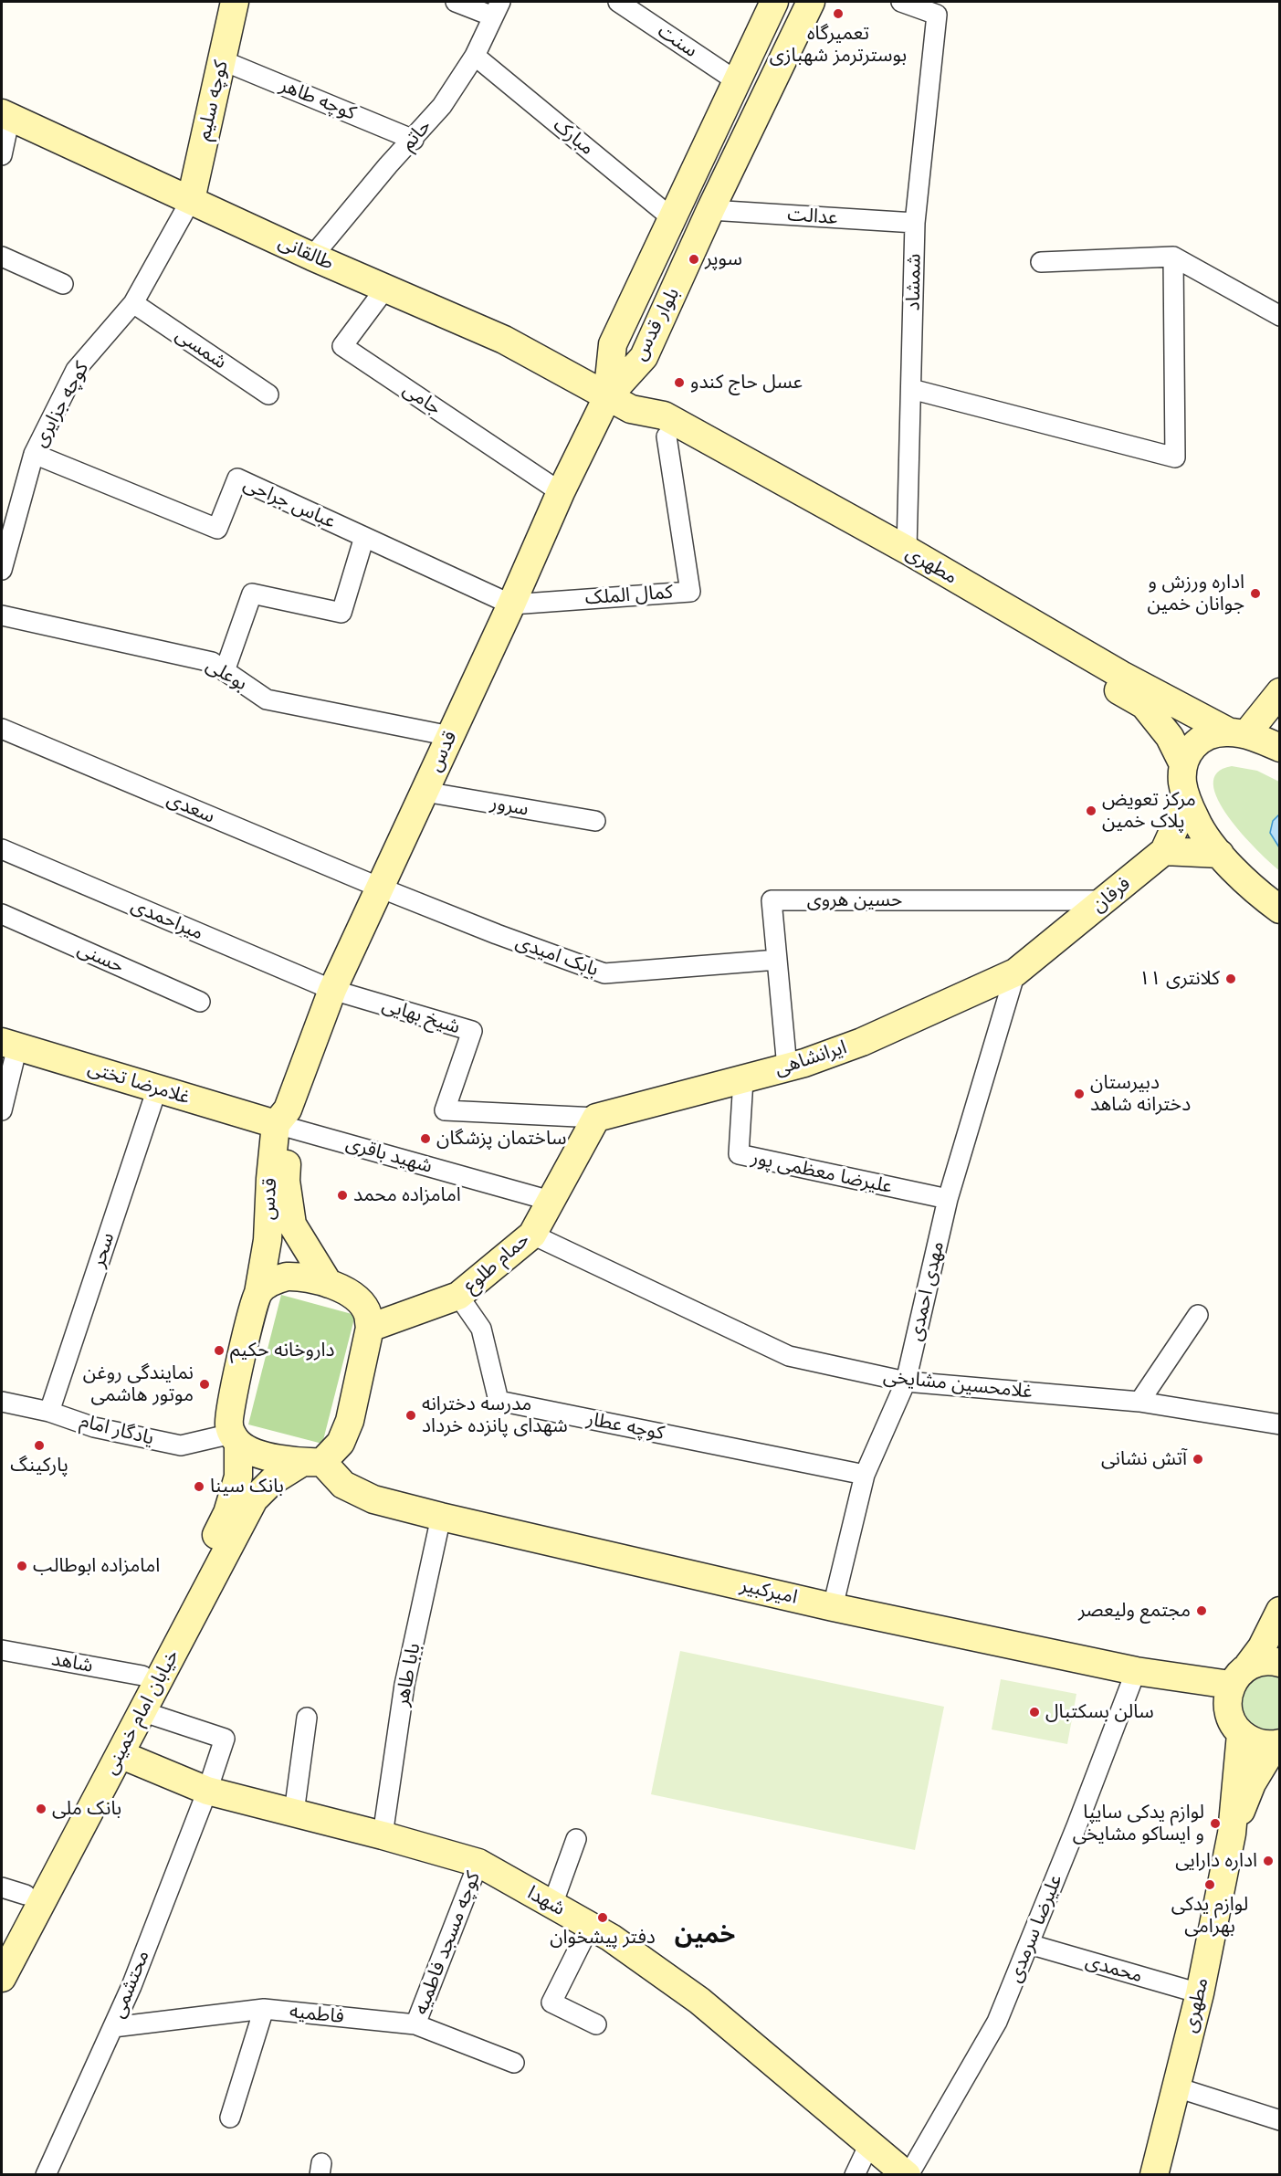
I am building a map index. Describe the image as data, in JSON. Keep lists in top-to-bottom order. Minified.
{"streets":{"main road":["کوچه سلیم","طالقانی","بلوار قدس","مطهری","قدس","فرفان","ایرانشاهی","غلامرضا تختی","حمام طلوع","امیرکبیر","خیابان امام خمینی","شهدا"],"street":["سنت","کوچه طاهر","حاتم","مبارک","عدالت","شمشاد","شمسی","جامی","کوچه جزایری","عباس جراحی","کمال الملک","بوعلی","سرور","سعدی","حسین هروی","میراحمدی","بابک امیدی","حسنی","شیخ بهایی","شهید باقری","علیرضا معظمی پور","سحر","مهدی احمدی","غلامحسین مشایخی","کوچه عطار","یادگار امام","شاهد","بابا طاهر","علیرضا سرمدی","کوچه مسجد فاطمیه","محمدی","محتشمی","فاطمیه"]},"crossings":[["سنت","بلوار قدس"],["کوچه طاهر","کوچه سلیم"],["کوچه طاهر","حاتم"],["کوچه سلیم","طالقانی"],["کوچه سلیم","کوچه جزایری"],["حاتم","مبارک"],["حاتم","طالقانی"],["مبارک","بلوار قدس"],["عدالت","شمشاد"],["عدالت","بلوار قدس"],["طالقانی","بلوار قدس"],["طالقانی","جامی"],["طالقانی","کوچه جزایری"],["طالقانی","مطهری"],["طالقانی","قدس"],["شمشاد","مطهری"],["بلوار قدس","مطهری"],["بلوار قدس","قدس"],["شمسی","کوچه جزایری"],["جامی","قدس"],["کوچه جزایری","عباس جراحی"],["عباس جراحی","کمال الملک"],["عباس جراحی","قدس"],["مطهری","کمال الملک"],["مطهری","قدس"],["مطهری","محمدی"],["کمال الملک","قدس"],["بوعلی","قدس"],["قدس","سرور"],["قدس","سعدی"],["قدس","میراحمدی"],["قدس","بابک امیدی"],["قدس","شیخ بهایی"],["قدس","غلامرضا تختی"],["قدس","شهید باقری"],["قدس","حمام طلوع"],["قدس","یادگار امام"],["قدس","امیرکبیر"],["قدس","خیابان امام خمینی"],["سعدی","بابک امیدی"],["فرفان","حسین هروی"],["فرفان","ایرانشاهی"],["فرفان","مهدی احمدی"],["حسین هروی","بابک امیدی"],["حسین هروی","ایرانشاهی"],["میراحمدی","شیخ بهایی"],["شیخ بهایی","ایرانشاهی"],["شیخ بهایی","حمام طلوع"],["ایرانشاهی","علیرضا معظمی پور"],["ایرانشاهی","حمام طلوع"],["ایرانشاهی","مهدی احمدی"],["غلامرضا تختی","شهید باقری"],["غلامرضا تختی","سحر"],["شهید باقری","حمام طلوع"],["علیرضا معظمی پور","مهدی احمدی"],["سحر","یادگار امام"],["حمام طلوع","غلامحسین مشایخی"],["حمام طلوع","کوچه عطار"],["حمام طلوع","یادگار امام"],["حمام طلوع","امیرکبیر"],["حمام طلوع","خیابان امام خمینی"],["مهدی احمدی","غلامحسین مشایخی"],["مهدی احمدی","کوچه عطار"],["مهدی احمدی","امیرکبیر"],["یادگار امام","امیرکبیر"],["یادگار امام","خیابان امام خمینی"],["امیرکبیر","بابا طاهر"],["امیرکبیر","خیابان امام خمینی"],["امیرکبیر","علیرضا سرمدی"],["شاهد","خیابان امام خمینی"],["بابا طاهر","شهدا"],["خیابان امام خمینی","شهدا"],["خیابان امام خمینی","محتشمی"],["شهدا","علیرضا سرمدی"],["شهدا","کوچه مسجد فاطمیه"],["شهدا","محتشمی"],["علیرضا سرمدی","محمدی"],["کوچه مسجد فاطمیه","فاطمیه"],["محتشمی","فاطمیه"]],"districts":["خمین"],"places":["تعمیرگاه بوسترترمز شهبازی","سوپر","عسل حاج کندو","اداره ورزش و جوانان خمین","مرکز تعویض پلاک خمین","کلانتری ۱۱","دبیرستان دخترانه شاهد","ساختمان پزشگان","امامزاده محمد","داروخانه حکیم","نمایندگی روغن موتور هاشمی","مدرسه دخترانه شهدای پانزده خرداد","پارکینگ","آتش نشانی","بانک سینا","امامزاده ابوطالب","مجتمع ولیعصر","سالن بسکتبال","بانک ملی","لوازم یدکی سایپا و ایساکو مشایخی","اداره دارایی","لوازم یدکی بهرامی","دفتر پیشخوان"]}
